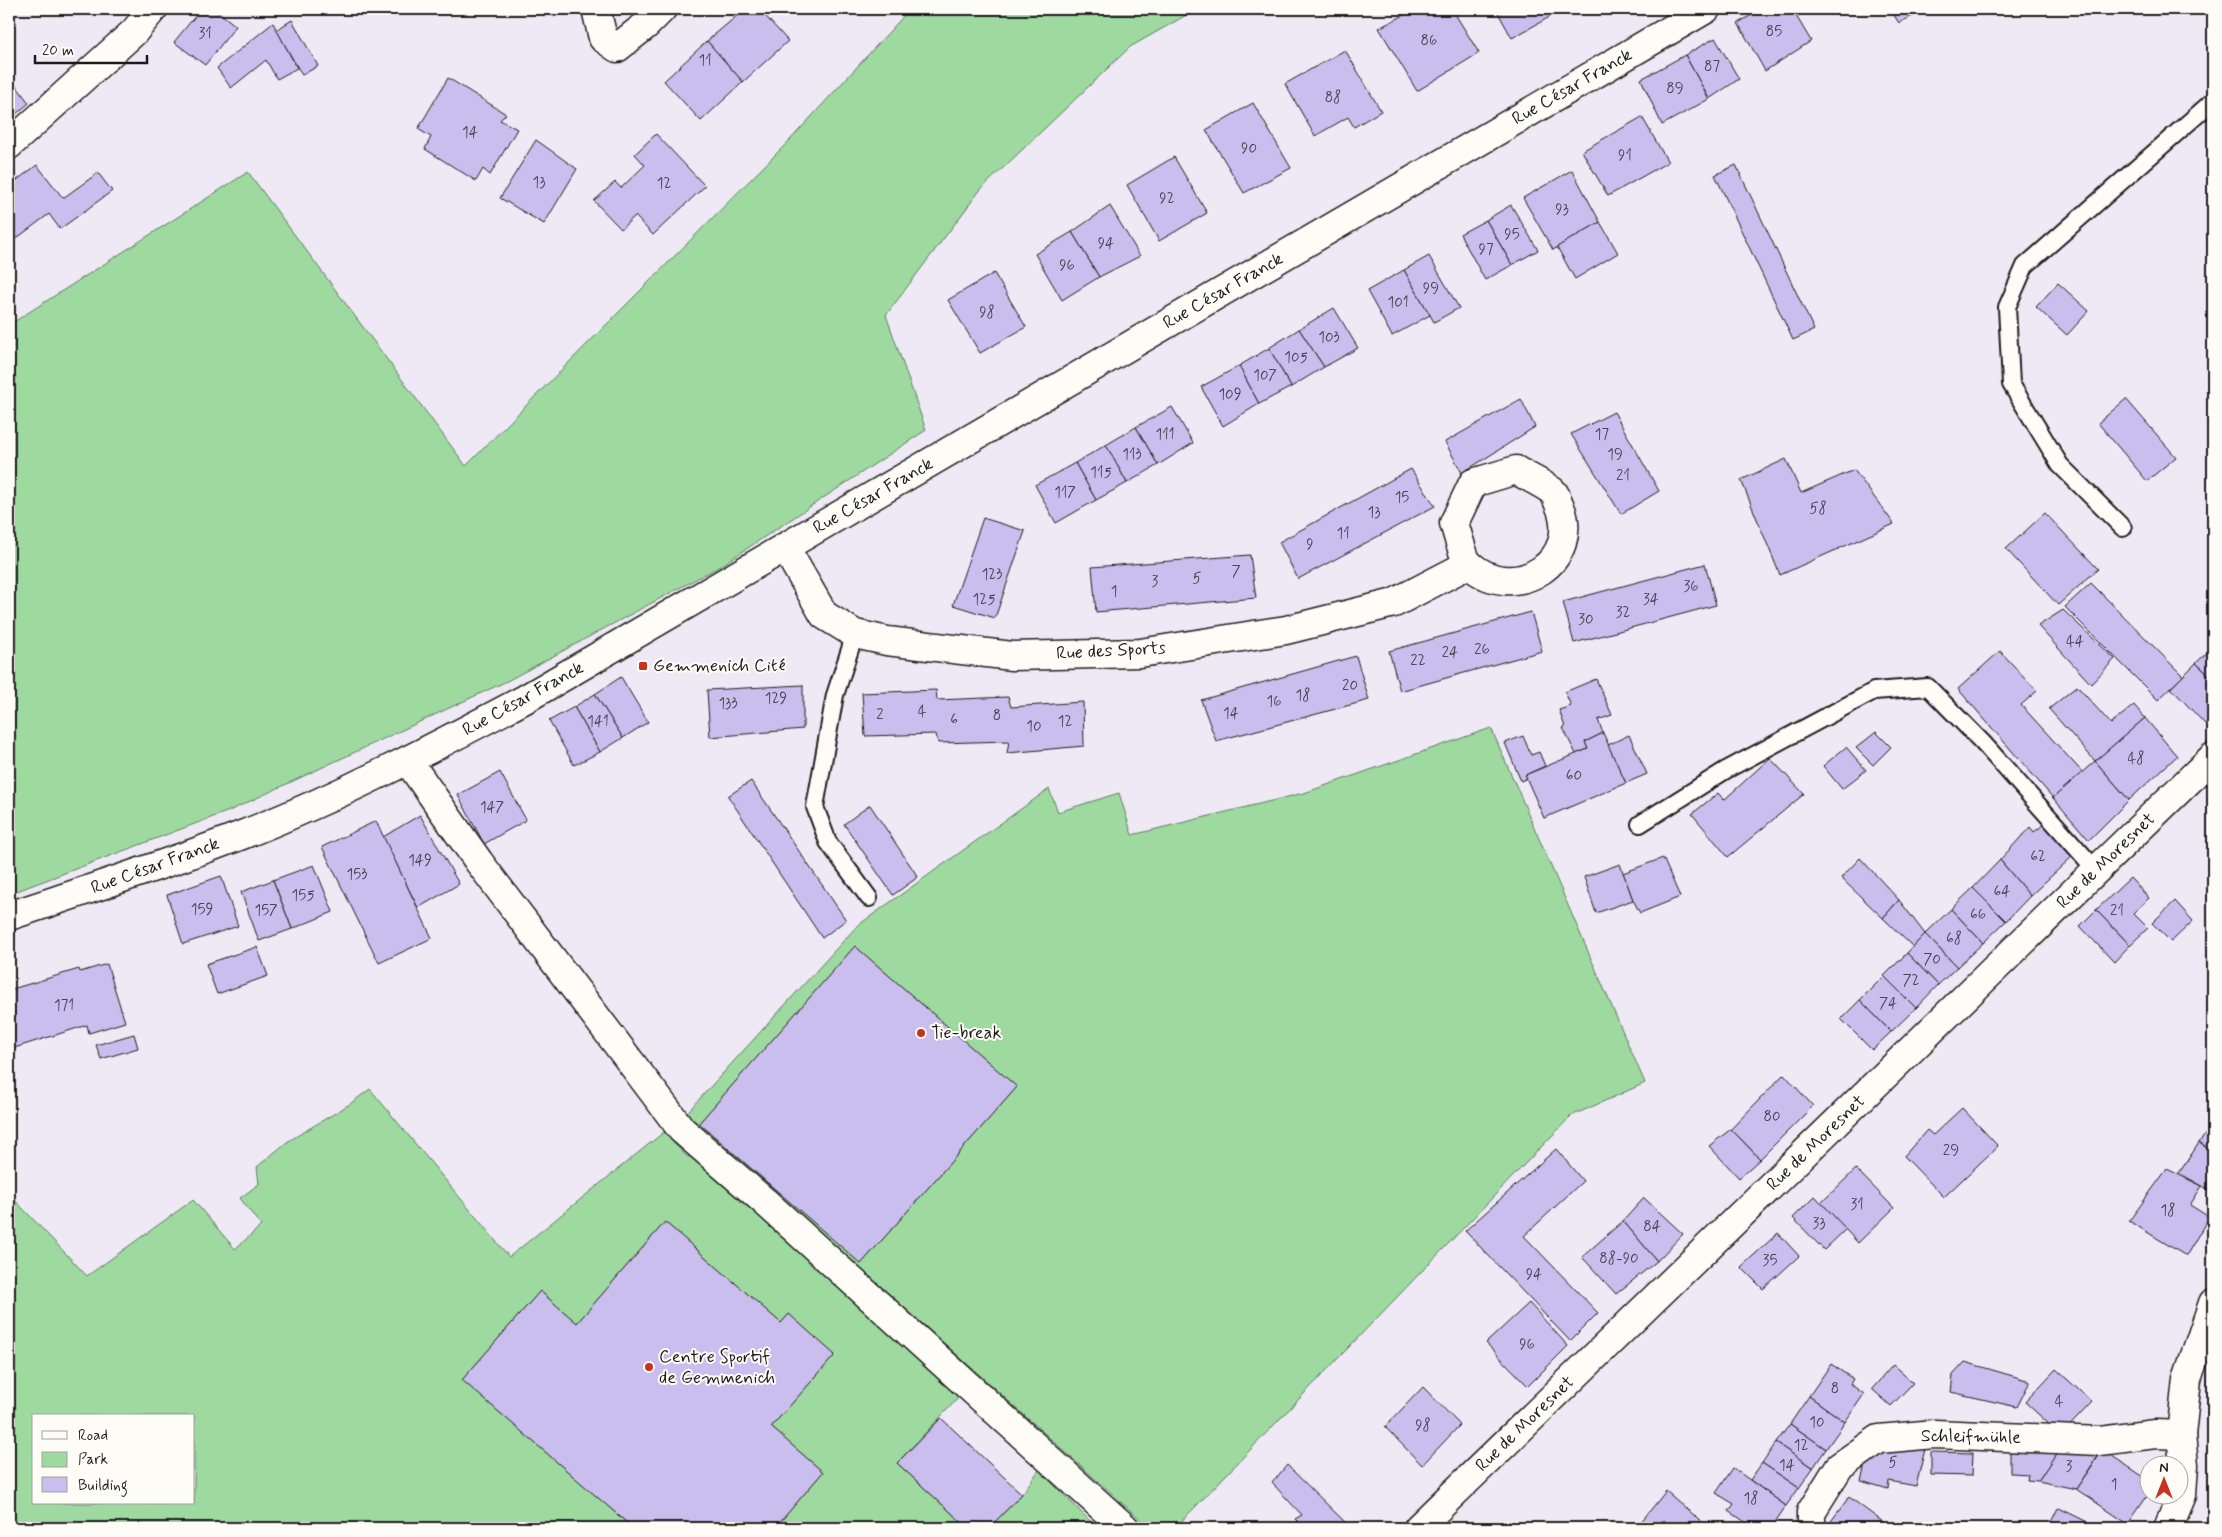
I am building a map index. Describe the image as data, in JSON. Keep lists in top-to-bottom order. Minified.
{"streets":{"street":["Rue César Franck","Rue des Sports","Rue de Moresnet","Schleifmühle"]},"crossings":[["Rue César Franck","Rue des Sports"]],"places":{"transit":["Gemmenich Cité"],"other":["Tie-break","Centre Sportif de Gemmenich"]},"house_numbers":["85","31","86","11","87","89","88","14","90","91","13","12","92","93","95","94","97","96","99","101","98","103","105","107","109","111","17","113","19","115","21","117","15","58","13","11","9","7","123","5","3","36","1","125","34","32","30","44","26","24","22","20","18","129","16","133","4","14","2","8","6","141","12","10","48","60","147","62","149","153","64","155","159","157","21","66","68","70","72","74","171","80","29","31","18","33","84","88-90","35","94","96","8","4","10","98","12","5","14","3","1","18"],"legend":["Road","Park","Building"],"scale_bar":"20 m","north":"top"}
